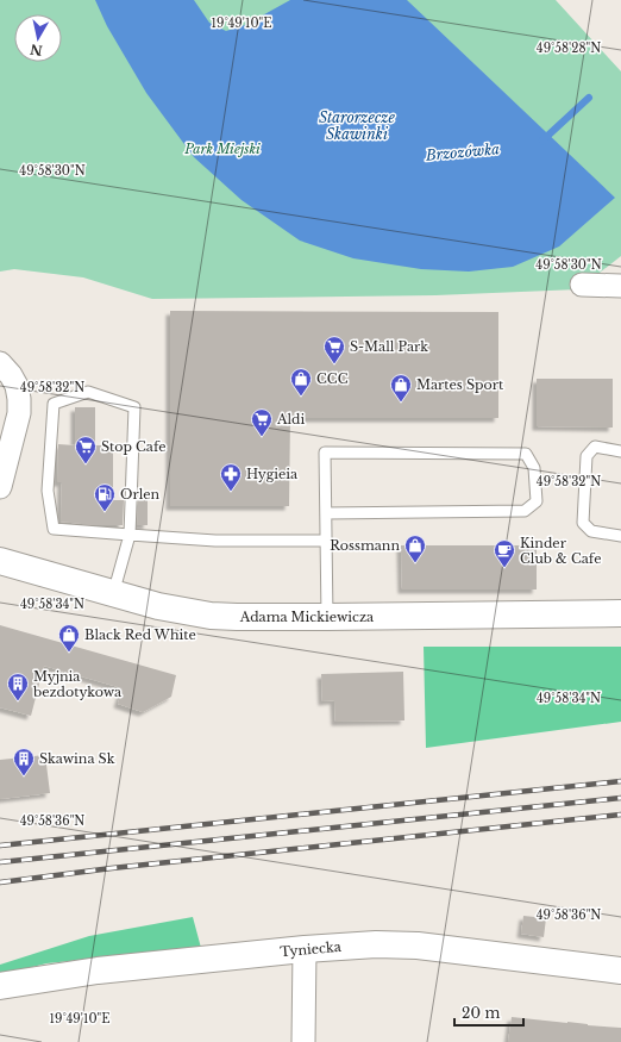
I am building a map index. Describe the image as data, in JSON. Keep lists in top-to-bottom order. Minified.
{"streets":{"main road":["Adama Mickiewicza","Tyniecka"]},"water":["Starorzecze Skawinki","Brzozówka"],"parks":["Park Miejski"],"places":{"supermarket":["S-Mall Park","Aldi","Stop Cafe"],"shop":["CCC","Martes Sport","Rossmann","Black Red White"],"pharmacy":["Hygieia"],"fuel station":["Orlen"],"cafe":["Kinder Club & Cafe"],"building":["Myjnia bezdotykowa","Skawina Sk"]},"scale_bar":"20 m","north":"bottom","coordinates":["19°49'10\"E","49°58'28\"N","49°58'30\"N","49°58'32\"N","49°58'34\"N","49°58'36\"N"]}
